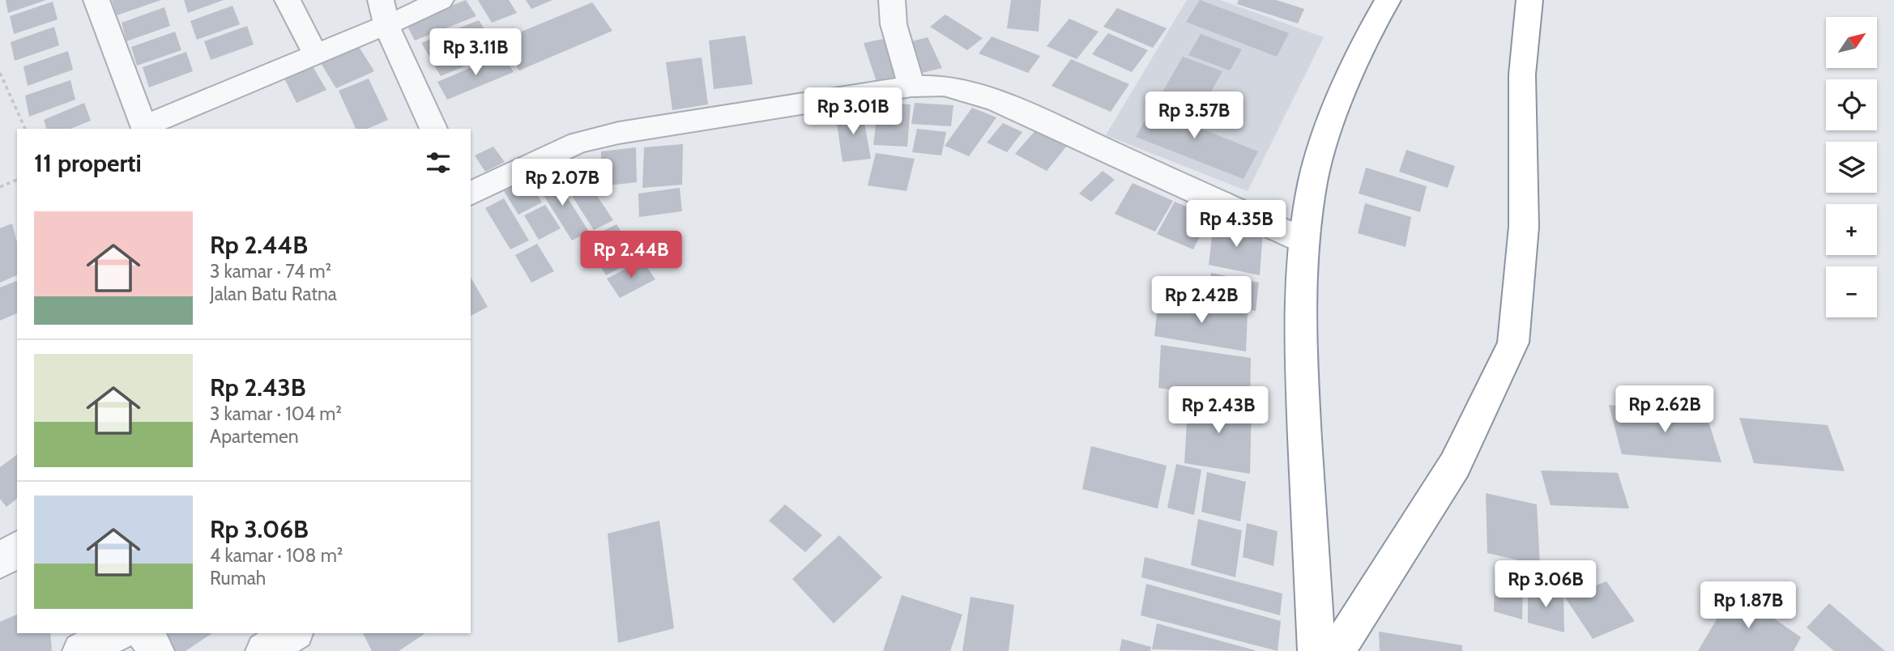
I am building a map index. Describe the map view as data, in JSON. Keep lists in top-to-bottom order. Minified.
{"north":"top right","page":{"map_buttons":["+","−"],"price":["Rp 3.11B","Rp 3.01B","Rp 3.57B","Rp 2.07B","Rp 4.35B","Rp 2.44B","Rp 2.42B","Rp 2.62B","Rp 2.43B","Rp 3.06B","Rp 1.87B"],"heading":"11 properti","list":[{"name":"Rp 2.44B","note":"3 kamar · 74 m² · Jalan Batu Ratna"},{"name":"Rp 2.43B","note":"3 kamar · 104 m² · Apartemen"},{"name":"Rp 3.06B","note":"4 kamar · 108 m² · Rumah"}]}}
